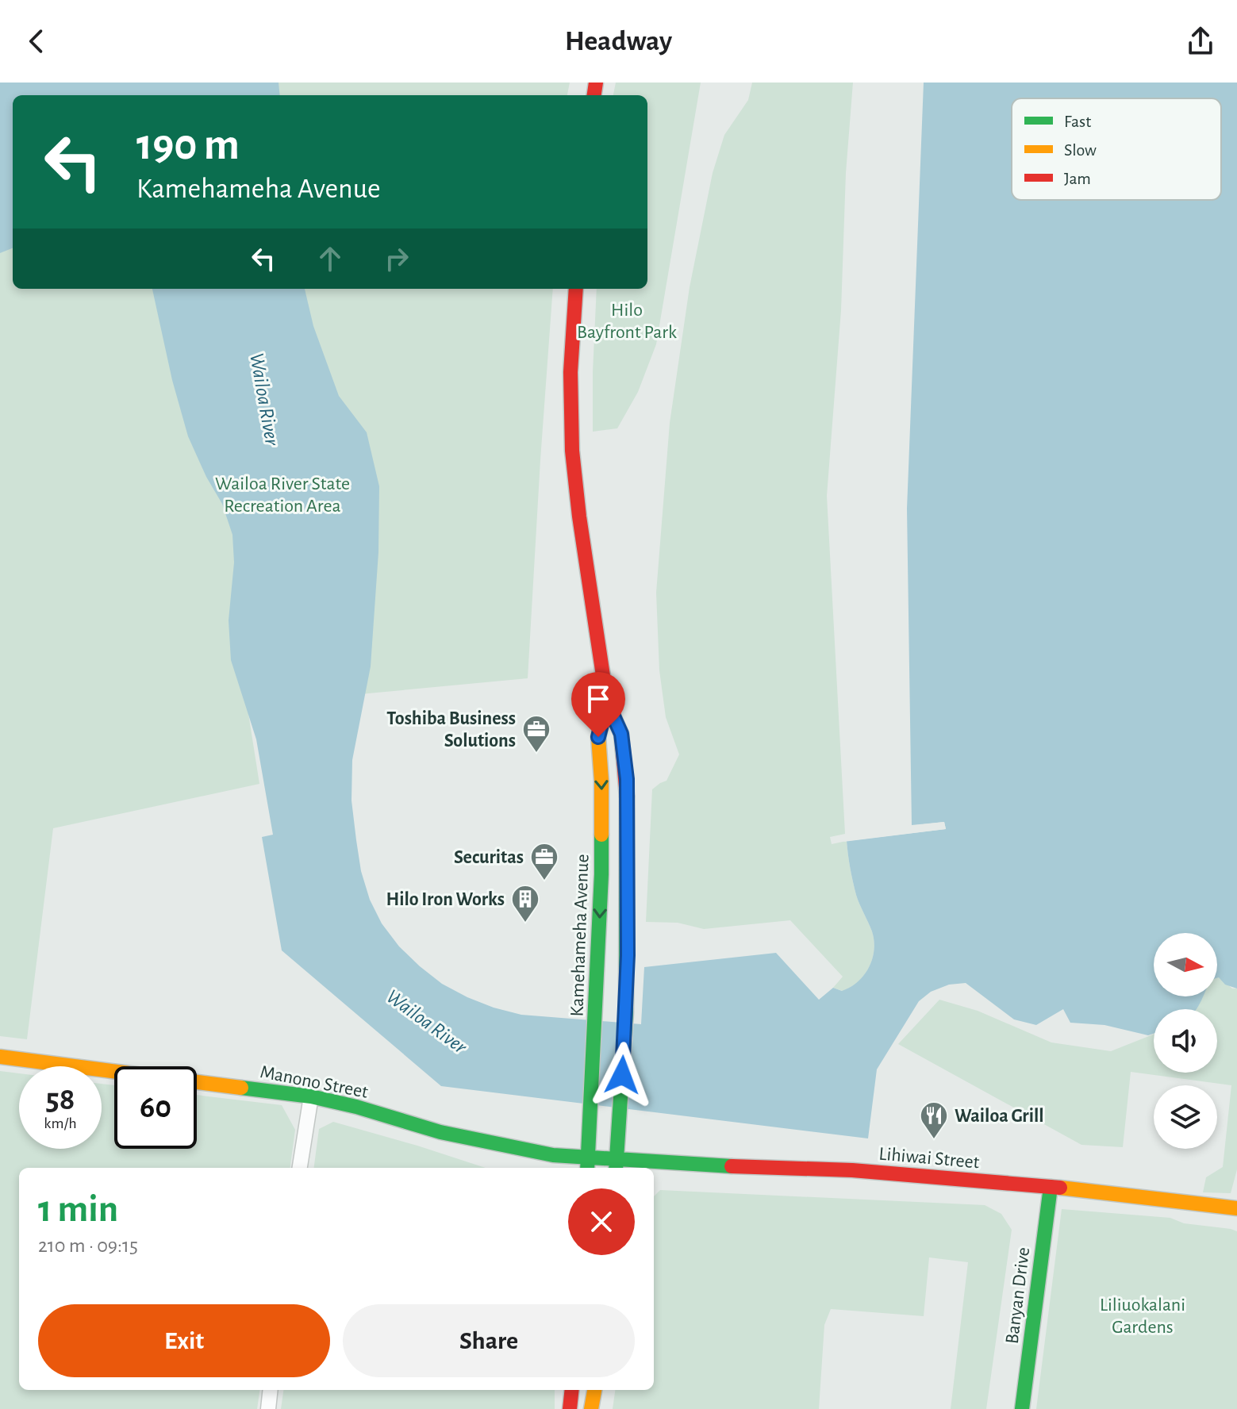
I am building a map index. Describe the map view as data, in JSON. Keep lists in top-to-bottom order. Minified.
{"streets":{"street":["Kamehameha Avenue","Manono Street","Lihiwai Street","Banyan Drive"]},"crossings":[["Kamehameha Avenue","Manono Street"],["Kamehameha Avenue","Lihiwai Street"],["Manono Street","Lihiwai Street"],["Lihiwai Street","Banyan Drive"]],"water":["Wailoa River"],"parks":["Hilo Bayfront Park","Wailoa River State Recreation Area","Liliuokalani Gardens"],"places":{"office":["Toshiba Business Solutions","Securitas"],"building":["Hilo Iron Works"],"restaurant":["Wailoa Grill"]},"legend":["Fast","Slow","Jam"],"north":"right","page":{"header":"Headway","turn":["190 m","Kamehameha Avenue"],"speed":"58 km/h","limit":"60","heading":["1 min","210 m · 09:15"],"buttons":["Exit","Share"]}}
